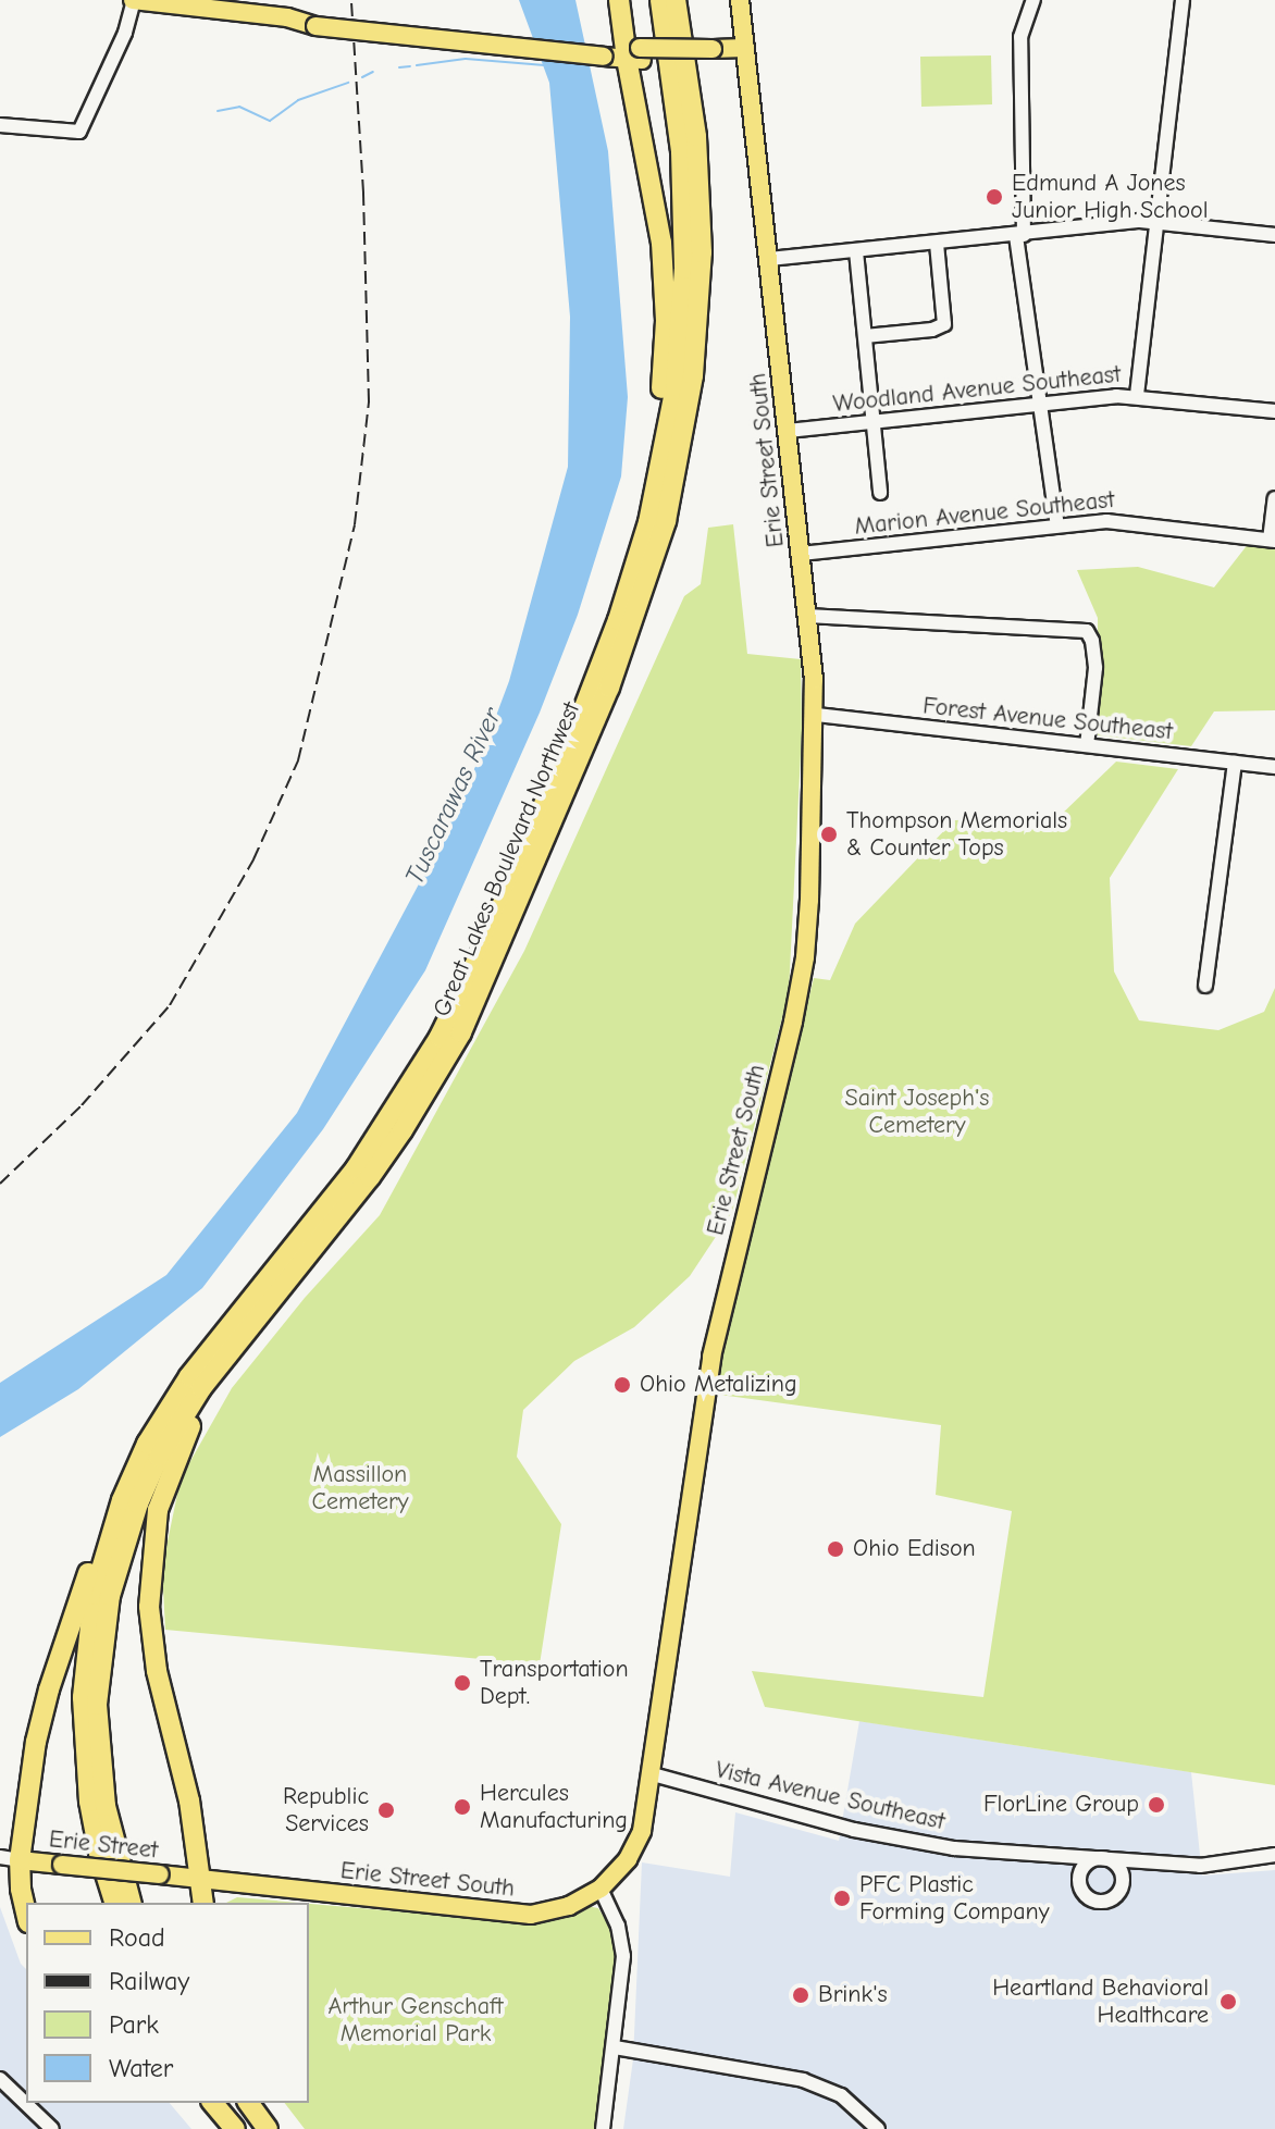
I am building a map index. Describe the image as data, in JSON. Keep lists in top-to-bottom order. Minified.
{"streets":{"highway":["Great Lakes Boulevard Northwest"],"main road":["Erie Street South","Erie Street"],"street":["Woodland Avenue Southeast","Marion Avenue Southeast","Forest Avenue Southeast","Vista Avenue Southeast"]},"crossings":[["Woodland Avenue Southeast","Erie Street South"],["Erie Street South","Marion Avenue Southeast"],["Erie Street South","Forest Avenue Southeast"],["Erie Street South","Vista Avenue Southeast"],["Erie Street South","Erie Street"]],"water":["Tuscarawas River"],"parks":["Saint Joseph's Cemetery","Massillon Cemetery","Arthur Genschaft Memorial Park"],"places":["Edmund A Jones Junior High School","Thompson Memorials & Counter Tops","Ohio Metalizing","Ohio Edison","Transportation Dept.","FlorLine Group","Hercules Manufacturing","Republic Services","PFC Plastic Forming Company","Brink's","Heartland Behavioral Healthcare"],"legend":["Road","Railway","Park","Water"]}
